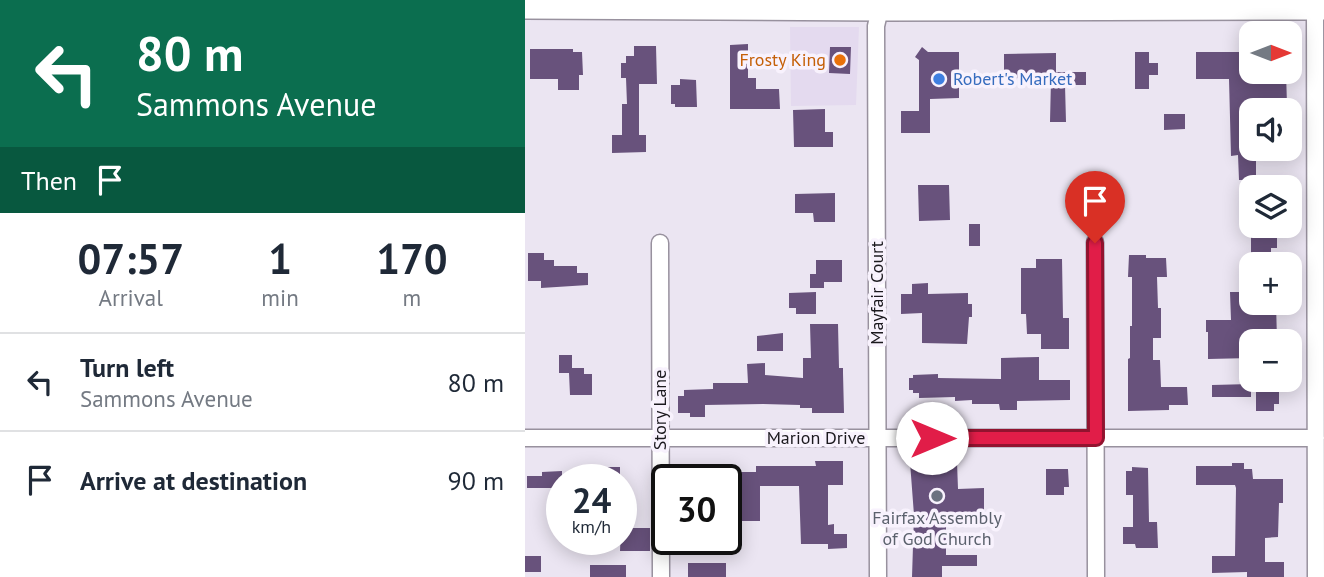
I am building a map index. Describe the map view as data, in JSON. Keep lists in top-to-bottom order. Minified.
{"streets":{"street":["Mayfair Court","Story Lane","Marion Drive"]},"crossings":[["Mayfair Court","Marion Drive"],["Story Lane","Marion Drive"]],"places":["Frosty King","Robert's Market","Fairfax Assembly of God Church"],"north":"right","page":{"turn":["80 m","Sammons Avenue"],"map_buttons":["+","−"],"then":"Then","eta":["07:57","Arrival","1","min","170","m"],"list":[{"name":"Turn left","note":"Sammons Avenue","value":"80 m"},{"name":"Arrive at destination","value":"90 m"}],"speed":"24 km/h","limit":"30"}}
